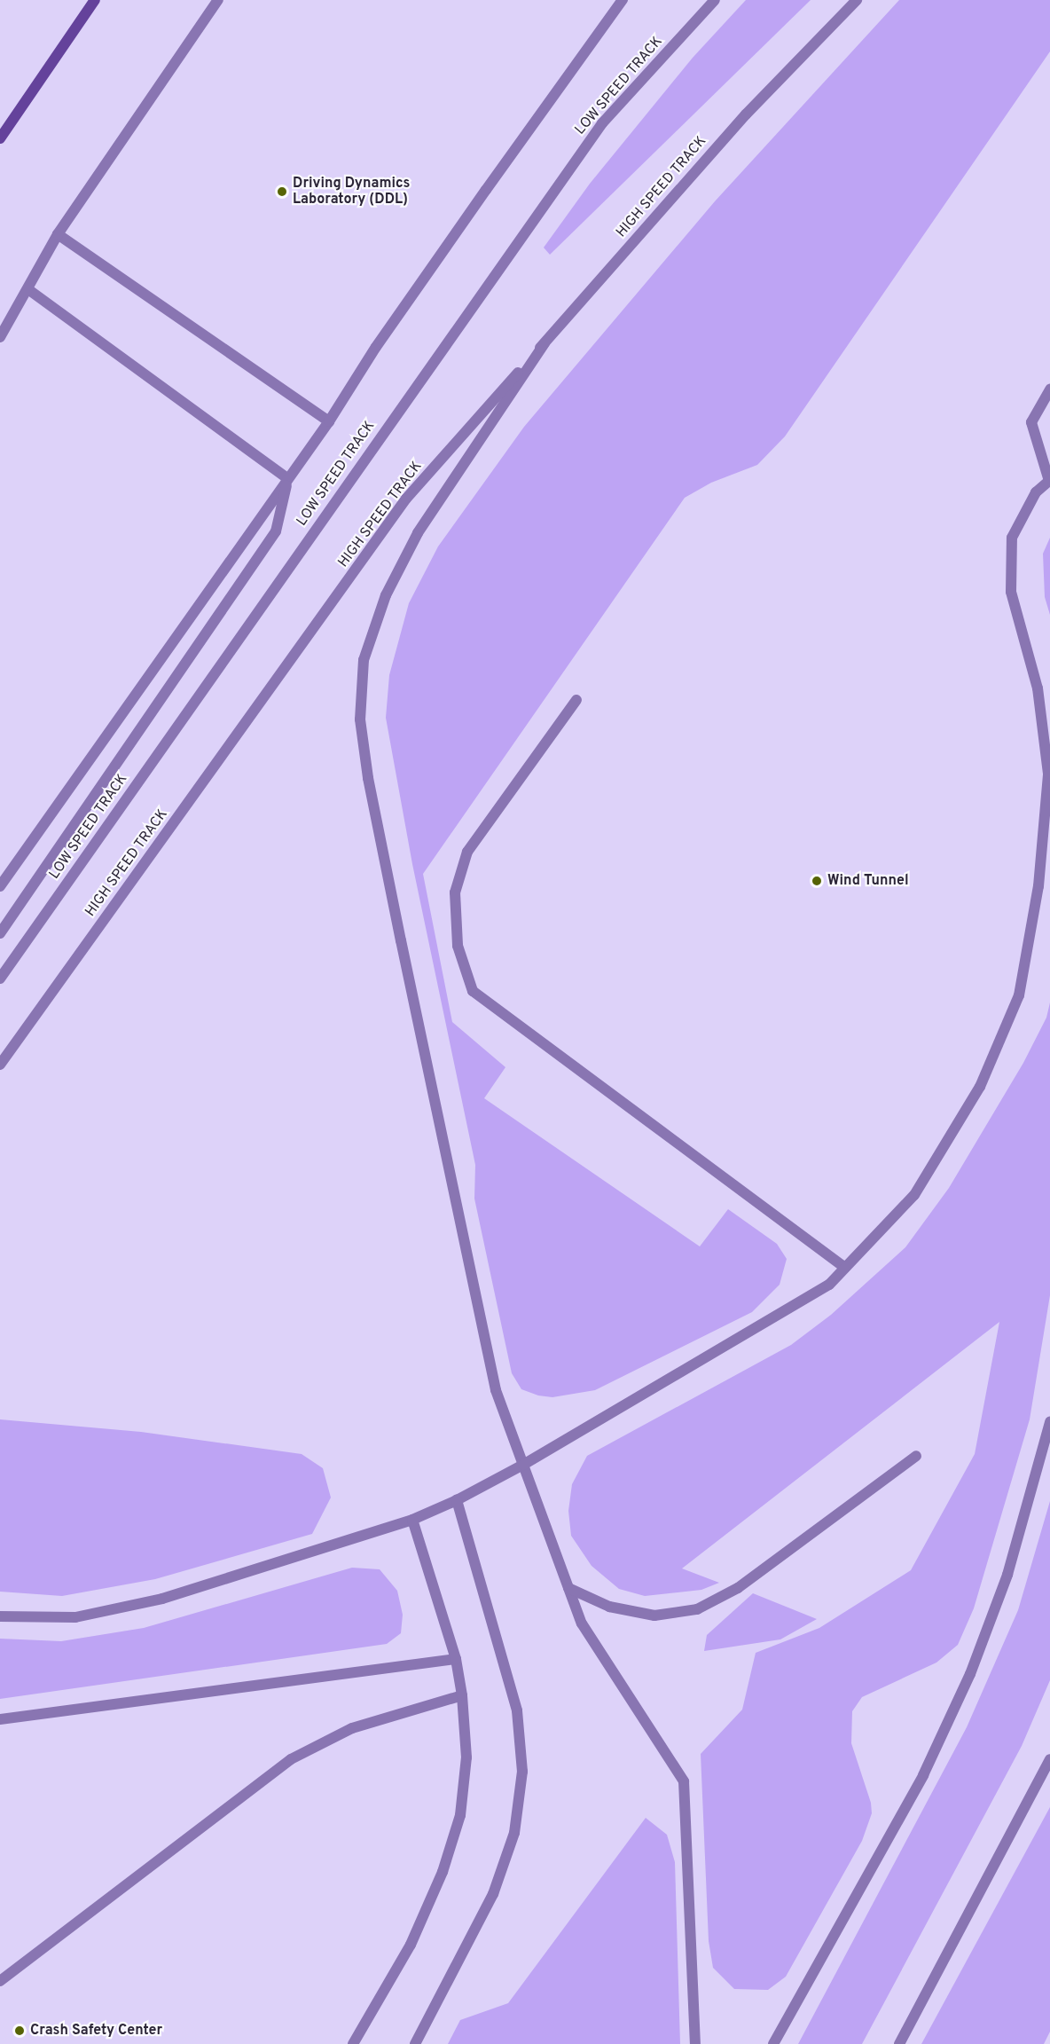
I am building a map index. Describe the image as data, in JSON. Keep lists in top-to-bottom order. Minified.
{"streets":{"lane":["LOW SPEED TRACK","HIGH SPEED TRACK"]},"places":["Driving Dynamics Laboratory (DDL)","Wind Tunnel","Crash Safety Center"]}
